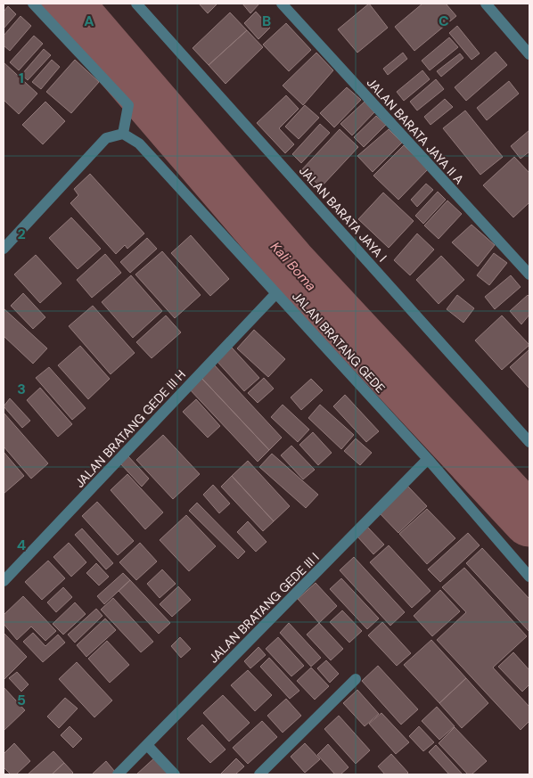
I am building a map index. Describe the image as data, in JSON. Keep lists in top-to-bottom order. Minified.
{"streets":{"street":["JALAN BARATA JAYA II A","JALAN BARATA JAYA I","JALAN BRATANG GEDE","JALAN BRATANG GEDE III H","JALAN BRATANG GEDE III I"]},"crossings":[["JALAN BRATANG GEDE","JALAN BRATANG GEDE III H"],["JALAN BRATANG GEDE","JALAN BRATANG GEDE III I"]],"water":["Kali Boma"],"grid":{"columns":["A","B","C"],"rows":["1","2","3","4","5"]}}
